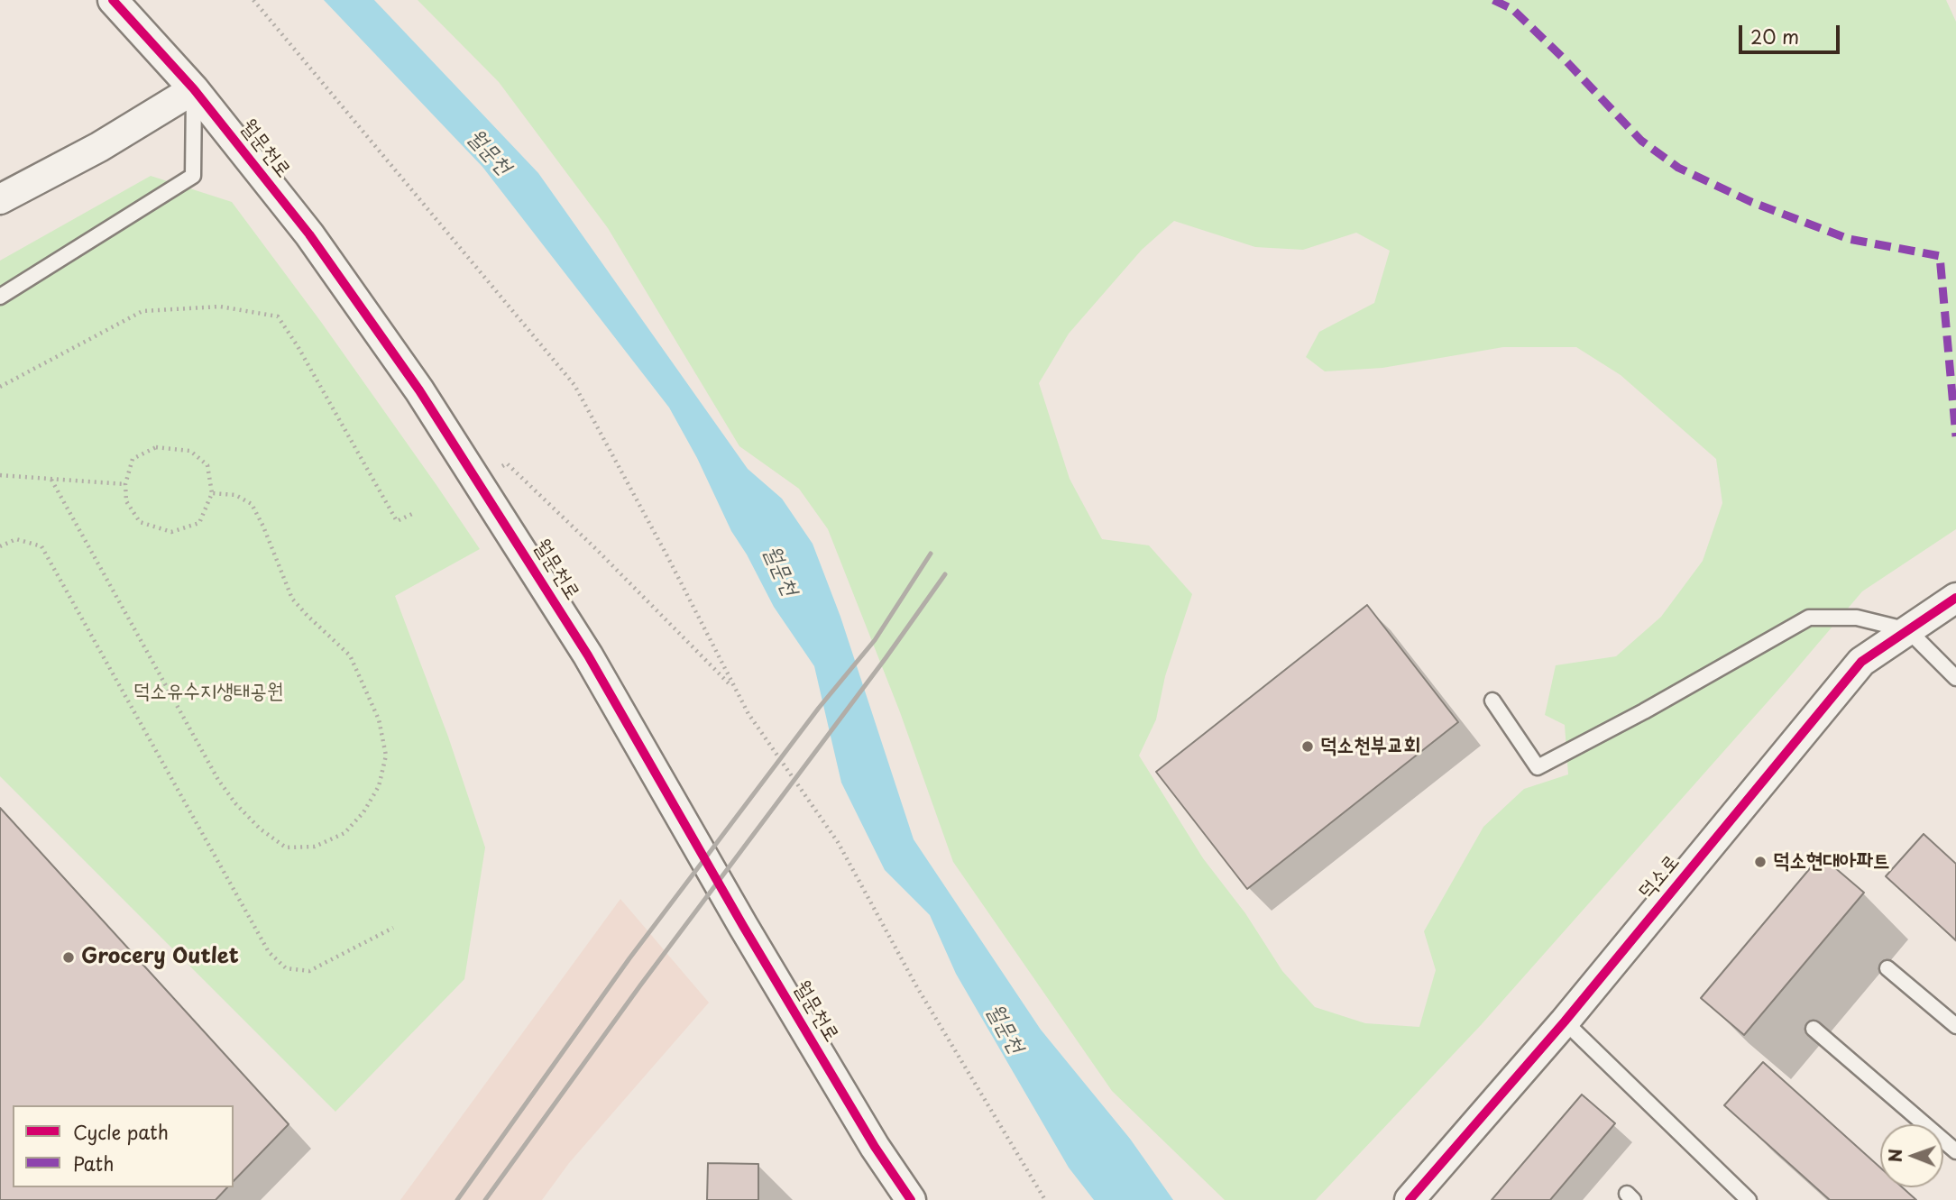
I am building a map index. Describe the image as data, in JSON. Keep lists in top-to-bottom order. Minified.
{"streets":{"street":["월문천로","덕소로"]},"water":["월문천"],"parks":["덕소유수지생태공원"],"places":["덕소천부교회","덕소현대아파트","Grocery Outlet"],"legend":["Cycle path","Path"],"scale_bar":"20 m","north":"left"}
